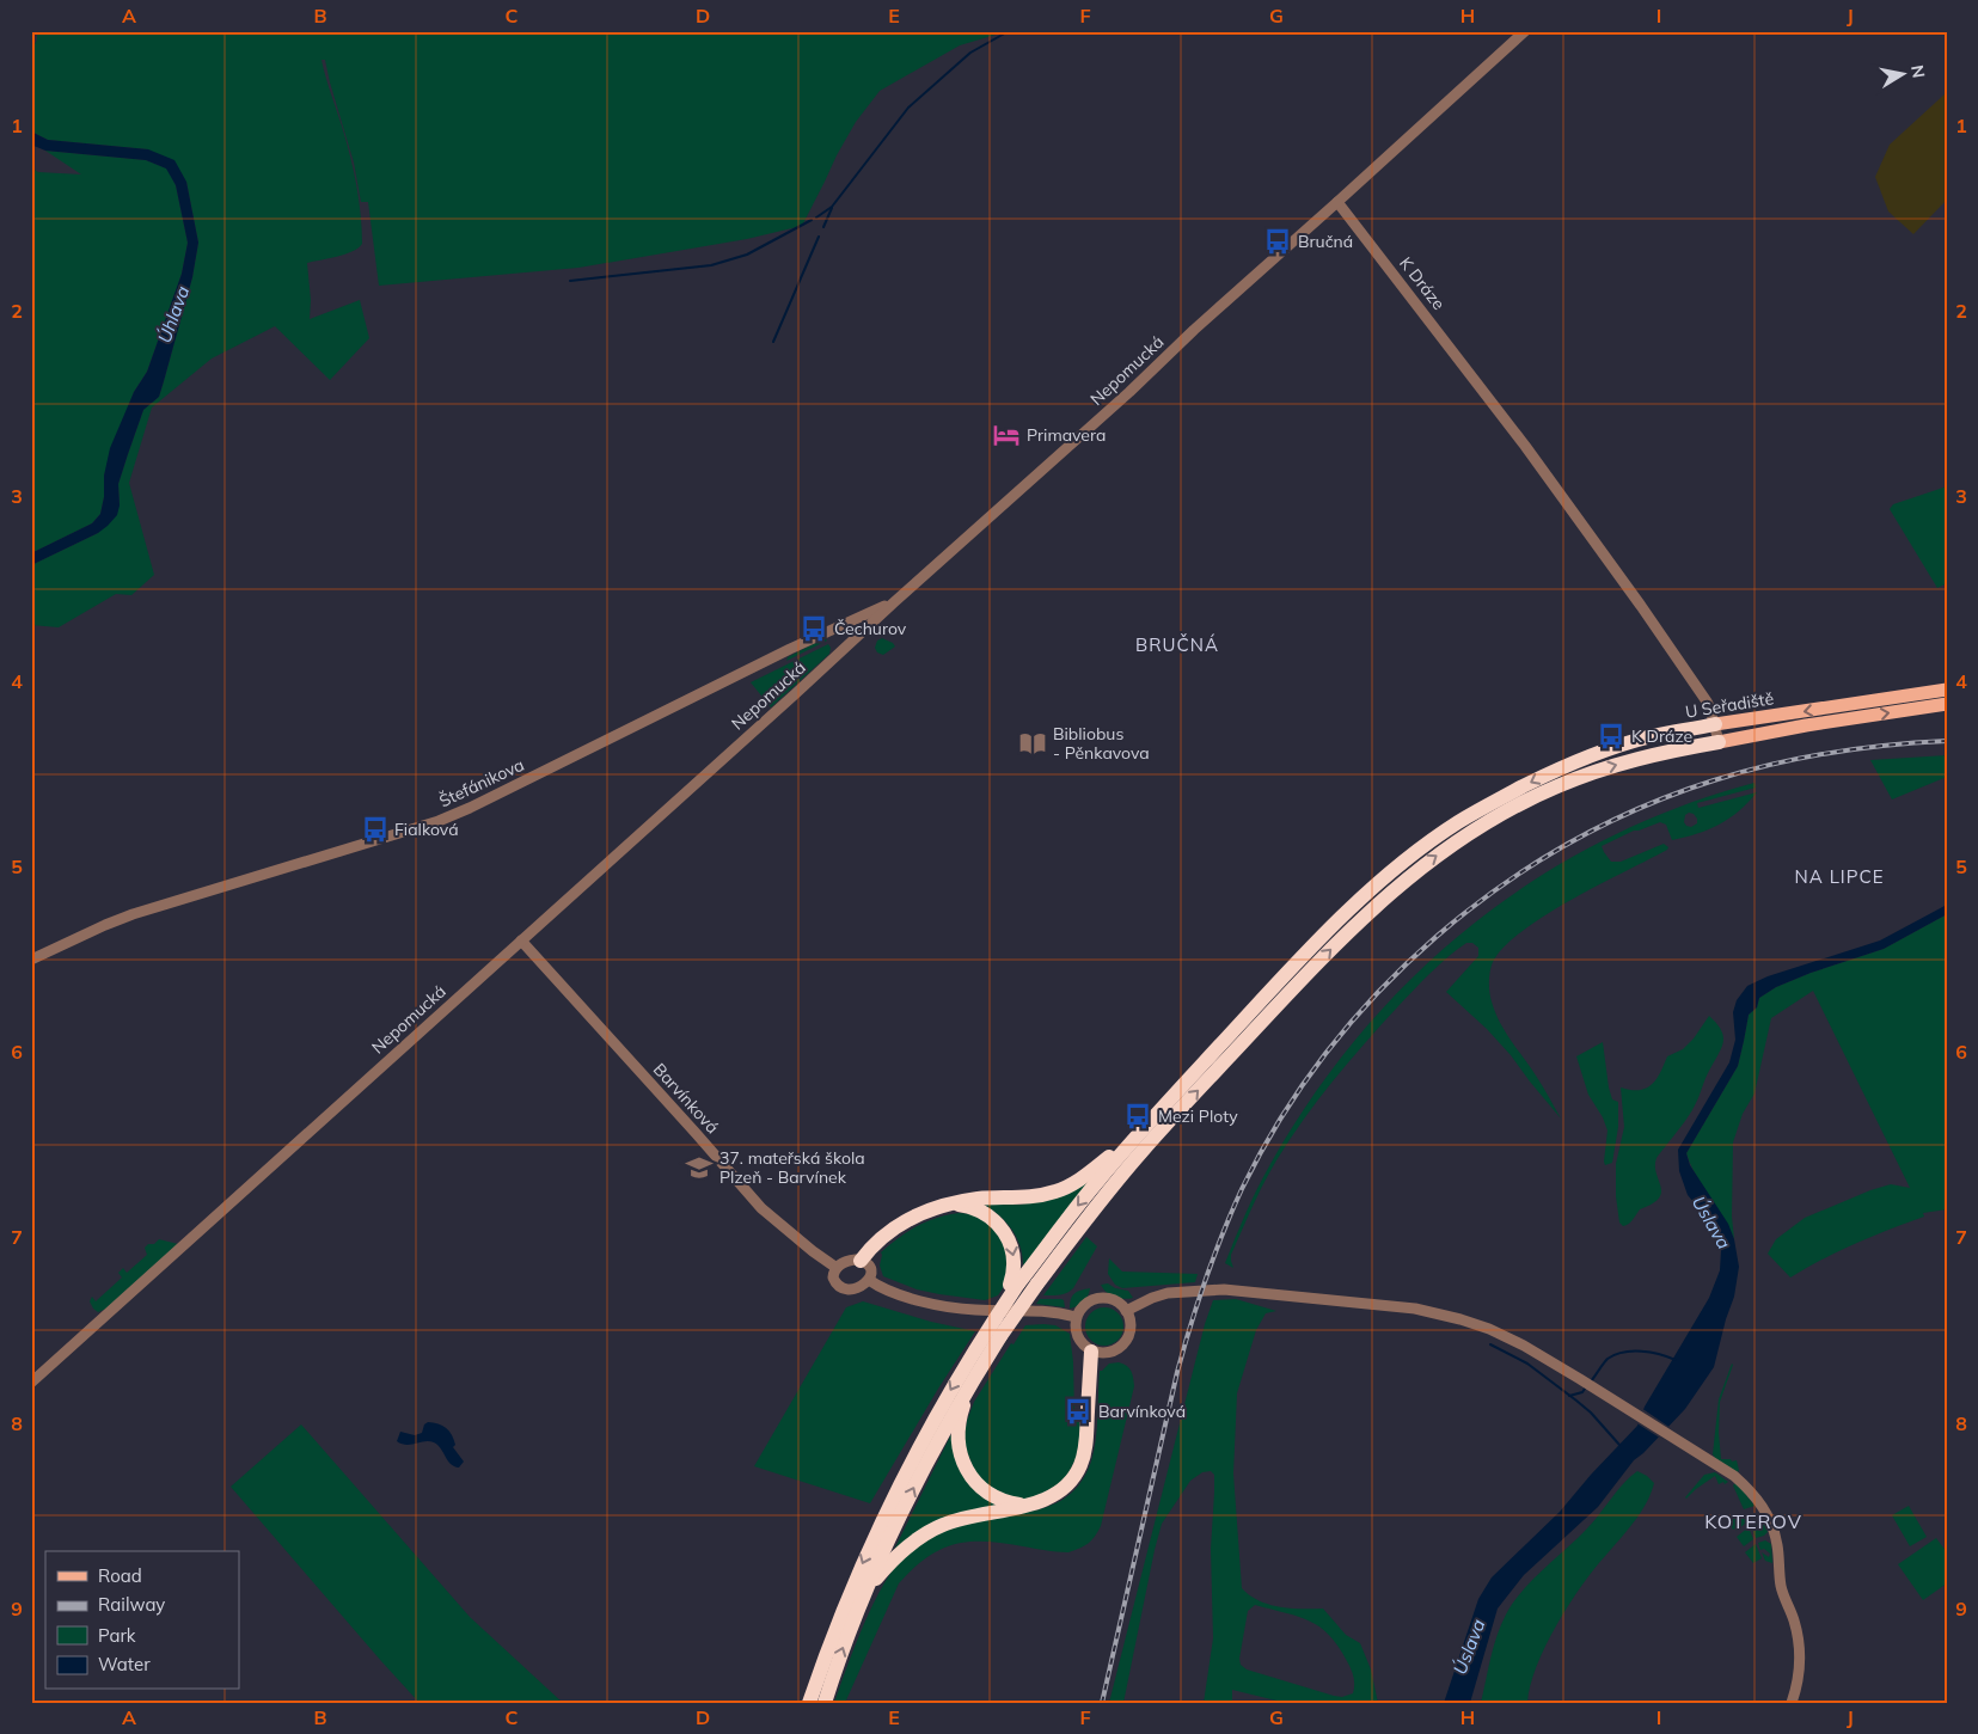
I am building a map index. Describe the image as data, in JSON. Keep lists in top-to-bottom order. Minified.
{"streets":{"highway":["U Seřadiště"],"street":["K Dráze","Nepomucká","Štefánikova","Barvínková"]},"crossings":[["K Dráze","Nepomucká"],["K Dráze","U Seřadiště"],["Nepomucká","Štefánikova"],["Nepomucká","Barvínková"]],"districts":["BRUČNÁ","NA LIPCE","KOTEROV"],"water":["Úhlava","Úslava"],"places":{"bus stop":["Bručná","Čechurov","K Dráze","Fialková","Mezi Ploty","Barvínková"],"hotel":["Primavera"],"library":["Bibliobus - Pěnkavova"],"school or university":["37. mateřská škola Plzeň - Barvínek"]},"legend":["Road","Railway","Park","Water"],"north":"right","grid":{"columns":["A","B","C","D","E","F","G","H","I","J"],"rows":["1","2","3","4","5","6","7","8","9"]}}
